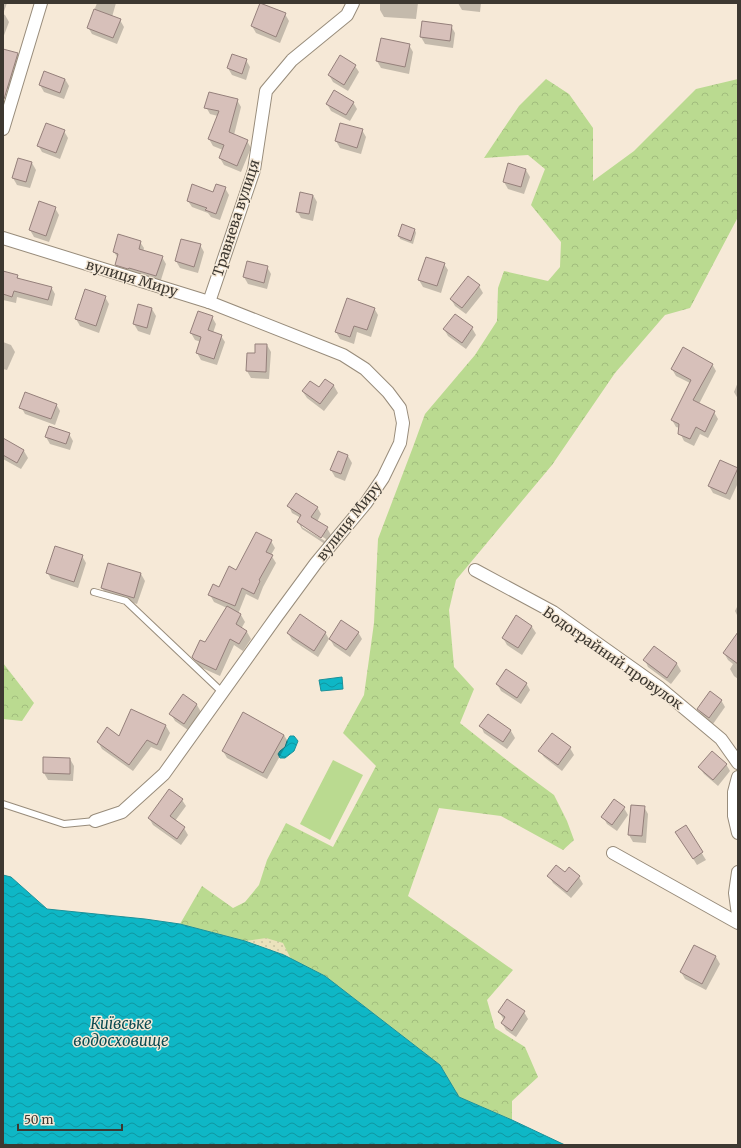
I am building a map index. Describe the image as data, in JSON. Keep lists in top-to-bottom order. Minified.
{"streets":{"street":["Травнева вулиця","вулиця Миру","Водограйний провулок"]},"crossings":[["Травнева вулиця","вулиця Миру"]],"water":["Київське водосховище"],"scale_bar":"50 m"}
